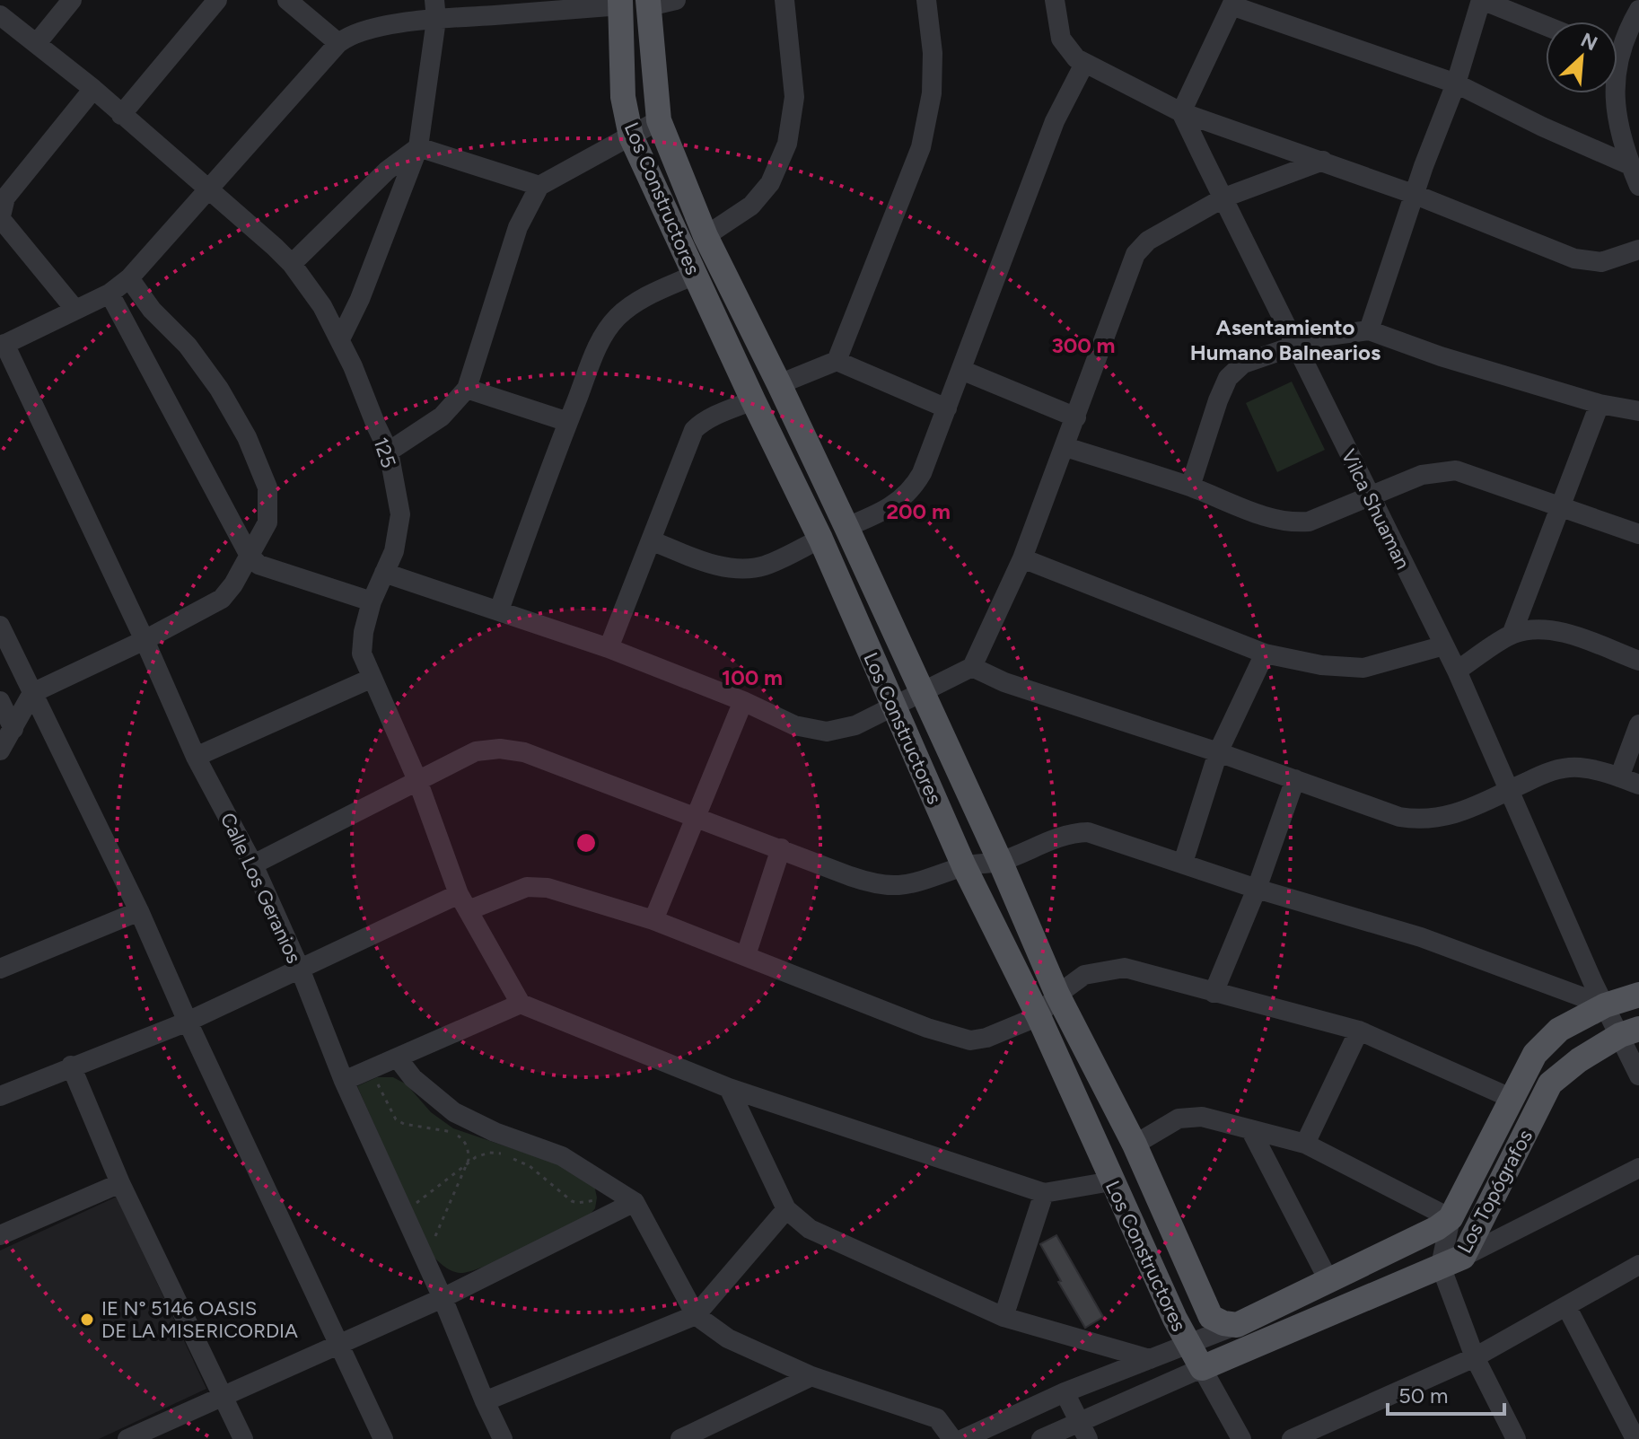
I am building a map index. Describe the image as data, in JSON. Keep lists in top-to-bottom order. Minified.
{"streets":{"main road":["Los Constructores","Los Topógrafos"],"street":["125","Vilca Shuaman","Calle Los Geranios"]},"crossings":[["Los Constructores","Los Topógrafos"],["Vilca Shuaman","Los Topógrafos"]],"districts":["Asentamiento Humano Balnearios"],"places":["IE N° 5146 OASIS DE LA MISERICORDIA"],"scale_bar":"50 m","north":"top right","rings":["300 m","200 m","100 m"]}
